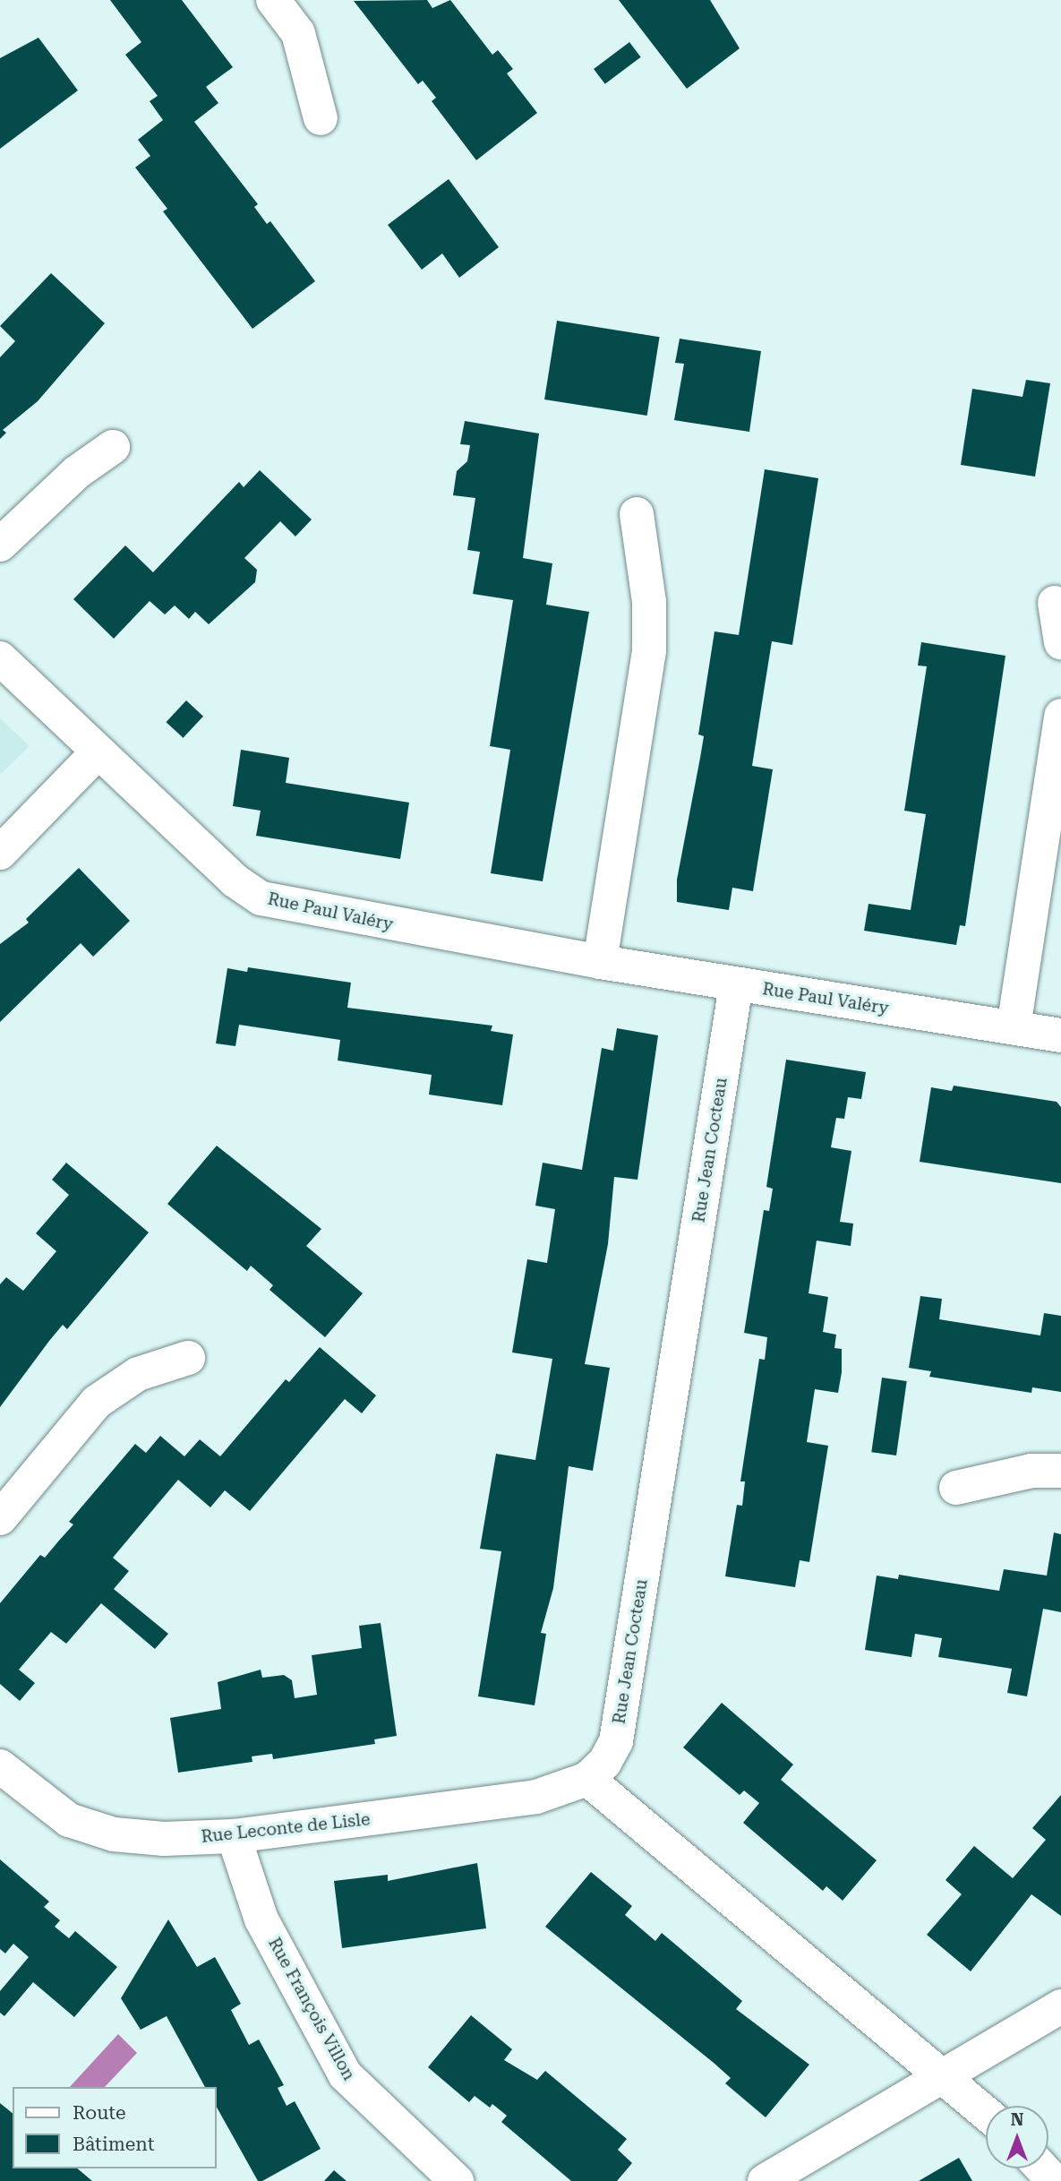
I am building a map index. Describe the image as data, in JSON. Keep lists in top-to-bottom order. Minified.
{"streets":{"street":["Rue Paul Valéry","Rue Jean Cocteau","Rue Leconte de Lisle","Rue François Villon"]},"crossings":[["Rue Paul Valéry","Rue Jean Cocteau"],["Rue Jean Cocteau","Rue Leconte de Lisle"],["Rue Leconte de Lisle","Rue François Villon"]],"legend":["Route","Bâtiment"],"north":"top"}
